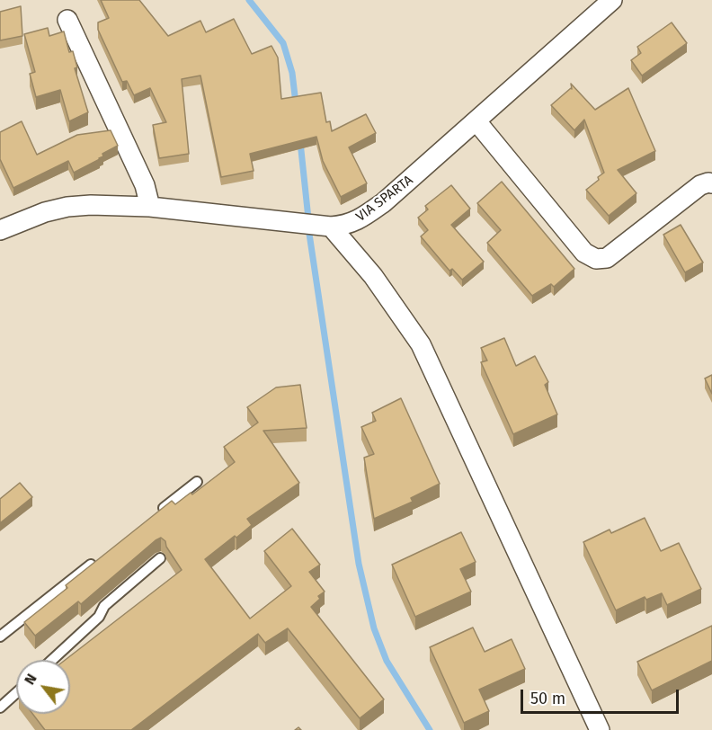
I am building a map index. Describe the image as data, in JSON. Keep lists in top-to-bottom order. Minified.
{"streets":{"street":["VIA SPARTA"]},"scale_bar":"50 m","north":"top left"}
